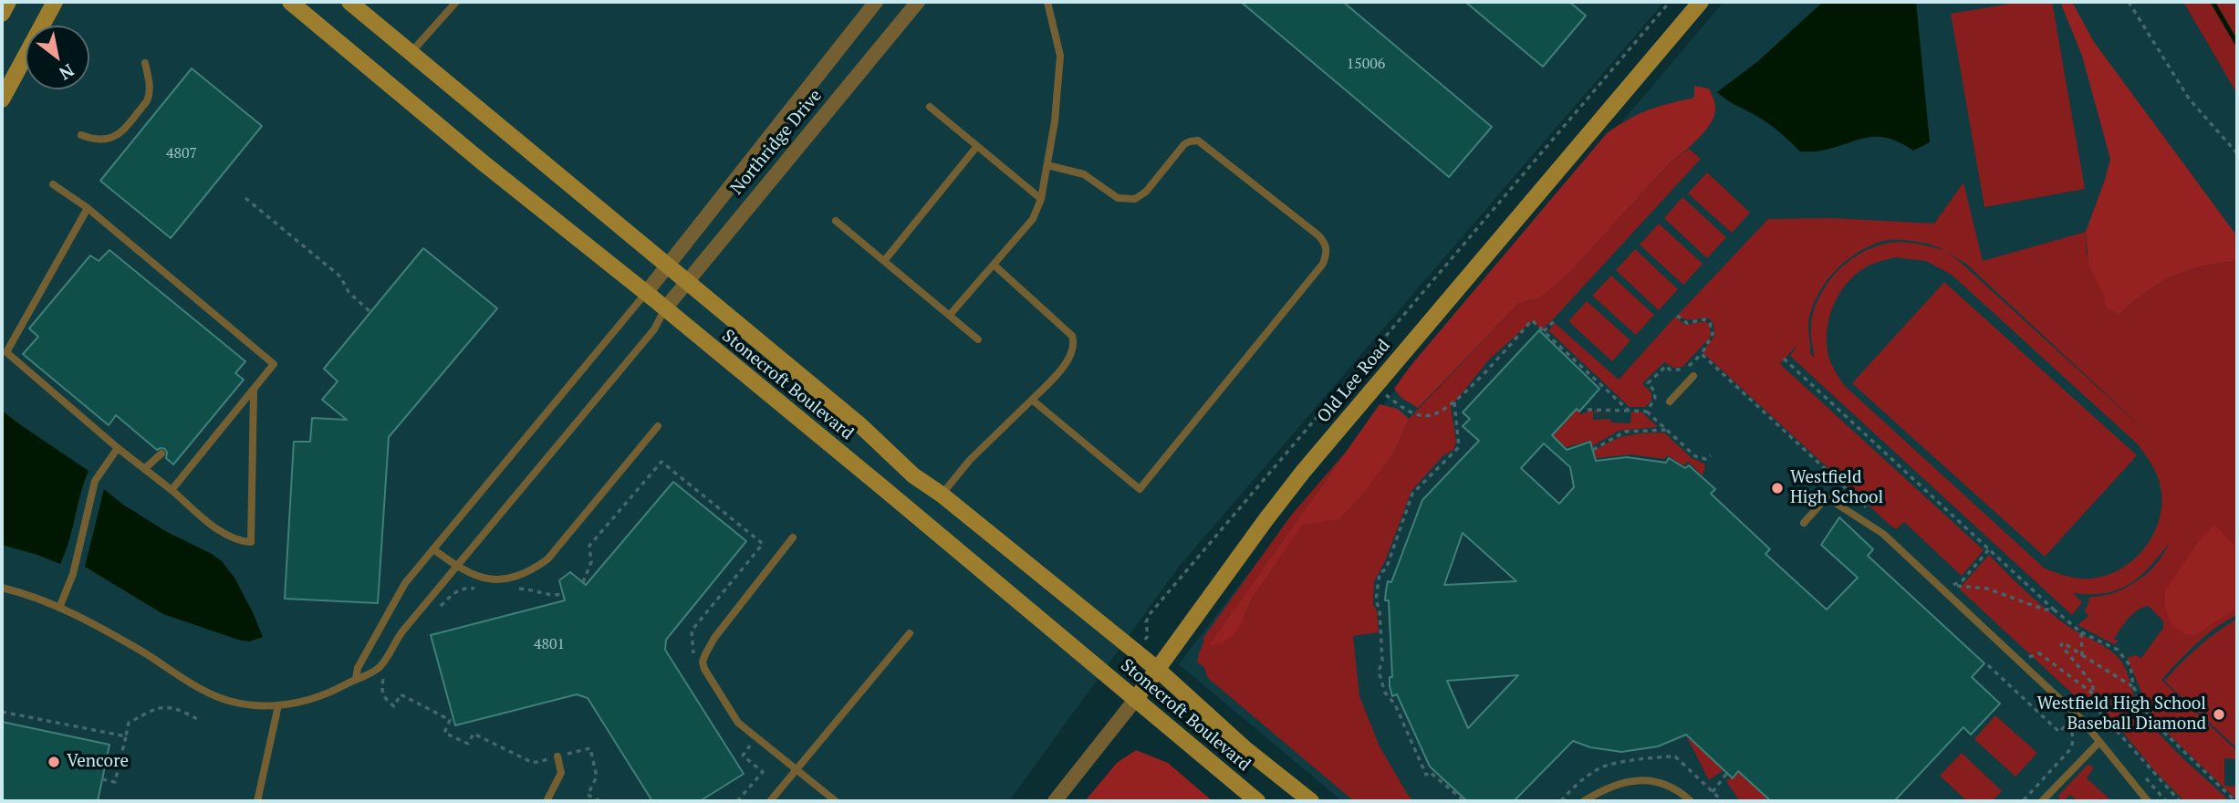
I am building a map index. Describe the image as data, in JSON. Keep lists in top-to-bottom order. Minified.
{"streets":{"main road":["Old Lee Road","Stonecroft Boulevard"],"street":["Northridge Drive"]},"crossings":[["Northridge Drive","Stonecroft Boulevard"],["Old Lee Road","Stonecroft Boulevard"]],"places":["Westfield High School","Westfield High School Baseball Diamond","Vencore"],"house_numbers":["15006","4807","4801"],"north":"bottom right"}
